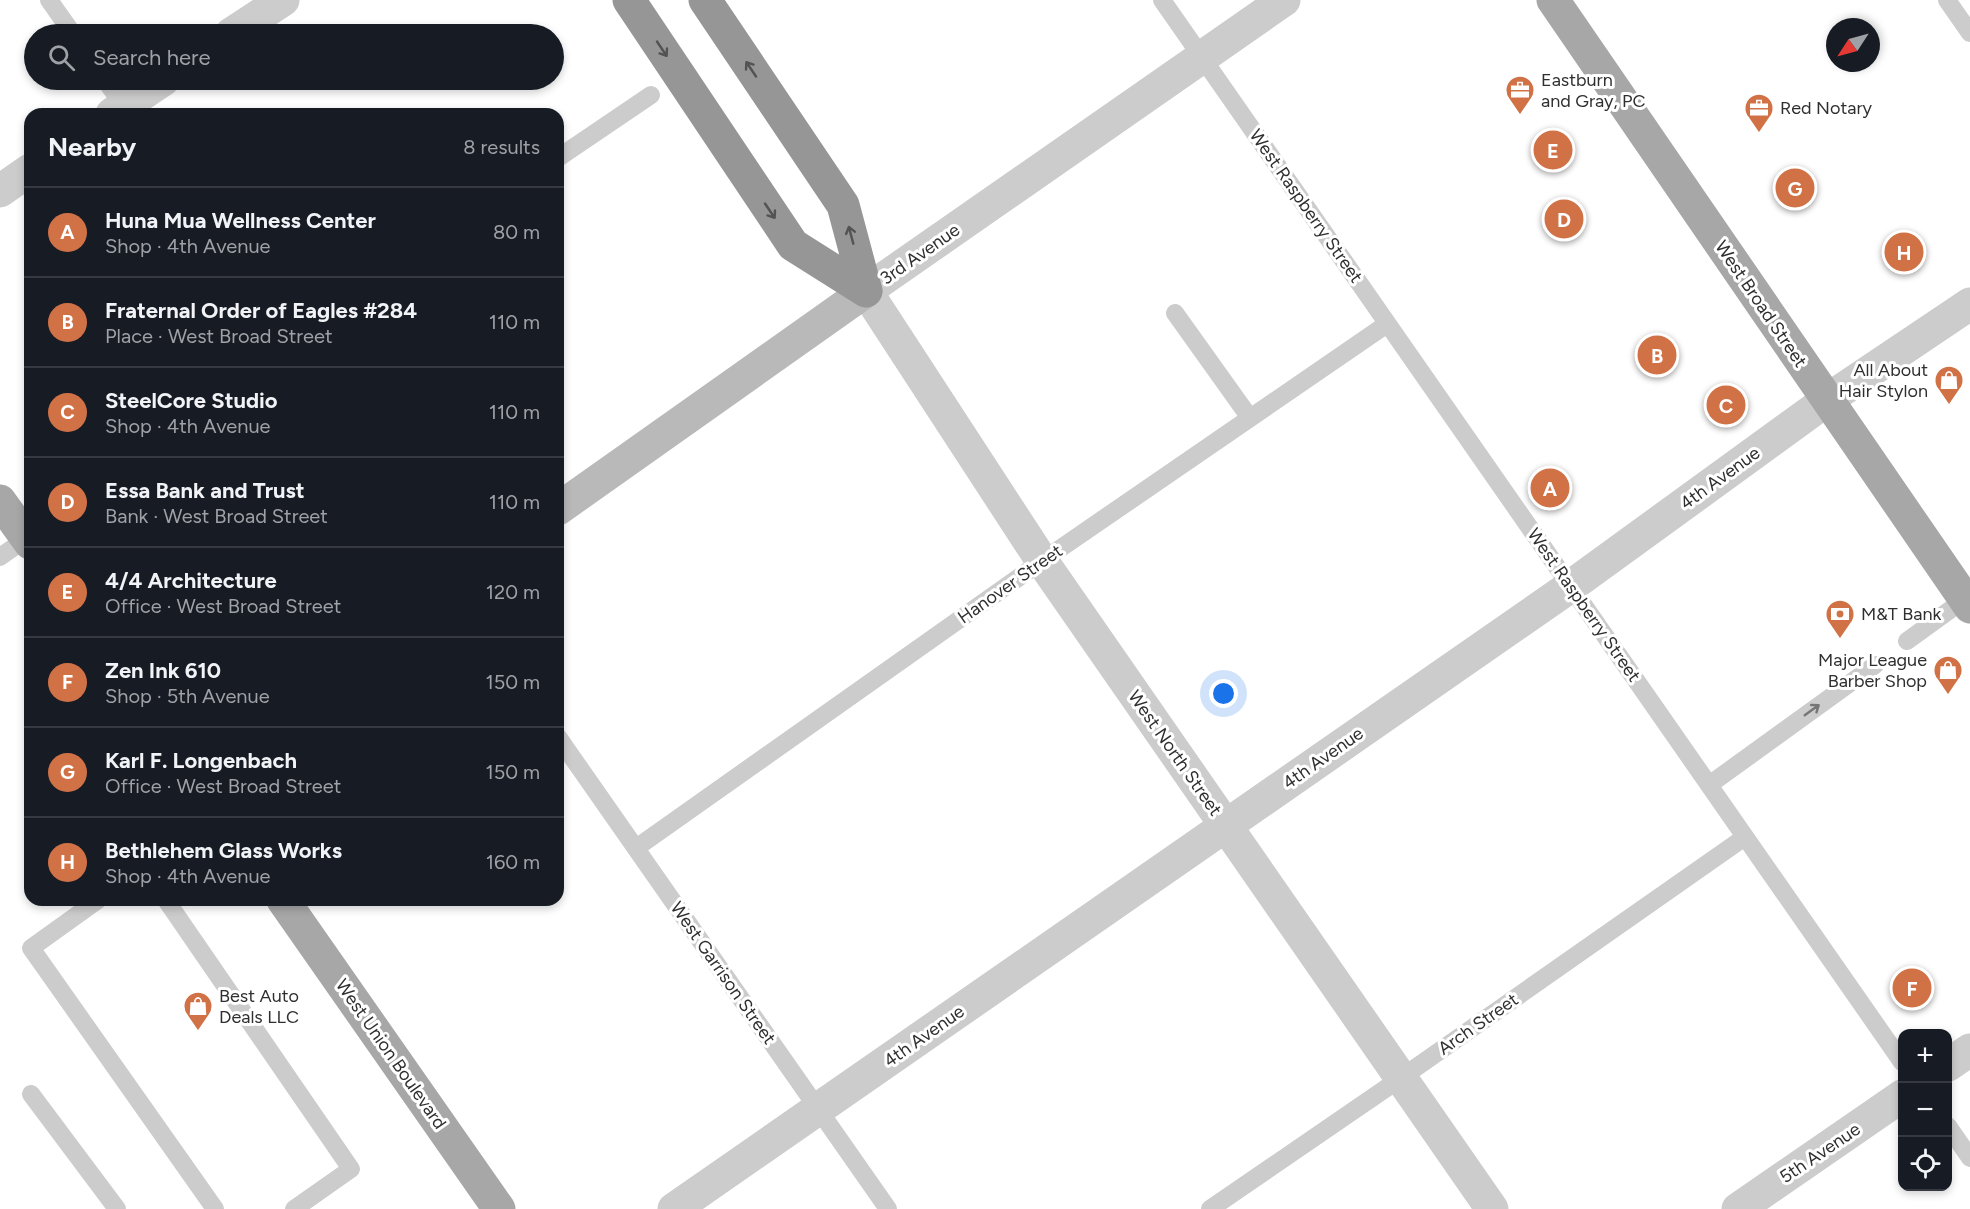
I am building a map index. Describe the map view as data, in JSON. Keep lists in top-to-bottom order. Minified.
{"streets":{"main road":["3rd Avenue","West Broad Street","West Union Boulevard"],"street":["4th Avenue","West North Street","5th Avenue"],"lane":["West Raspberry Street","Hanover Street","West Garrison Street","Arch Street"]},"crossings":[["West Raspberry Street","3rd Avenue"],["West Raspberry Street","4th Avenue"],["West Raspberry Street","Hanover Street"],["West Raspberry Street","Arch Street"],["3rd Avenue","West North Street"],["West Broad Street","4th Avenue"],["4th Avenue","West North Street"],["4th Avenue","West Garrison Street"],["Hanover Street","West North Street"],["Hanover Street","West Garrison Street"],["West North Street","Arch Street"]],"places":{"office":["Eastburn and Gray, PC","Red Notary"],"shop":["All About Hair Stylon","Major League Barber Shop","Best Auto Deals LLC"],"bank":["M&T Bank"]},"north":"bottom left","page":{"search":"Search here","heading":["Nearby","8 results"],"pins":["E","G","D","H","B","C","A","F"],"list":[{"mark":"A","name":"Huna Mua Wellness Center","note":"Shop · 4th Avenue","value":"80 m"},{"mark":"B","name":"Fraternal Order of Eagles #284","note":"Place · West Broad Street","value":"110 m"},{"mark":"C","name":"SteelCore Studio","note":"Shop · 4th Avenue","value":"110 m"},{"mark":"D","name":"Essa Bank and Trust","note":"Bank · West Broad Street","value":"110 m"},{"mark":"E","name":"4/4 Architecture","note":"Office · West Broad Street","value":"120 m"},{"mark":"F","name":"Zen Ink 610","note":"Shop · 5th Avenue","value":"150 m"},{"mark":"G","name":"Karl F. Longenbach","note":"Office · West Broad Street","value":"150 m"},{"mark":"H","name":"Bethlehem Glass Works","note":"Shop · 4th Avenue","value":"160 m"}],"map_buttons":["+","−"]}}
